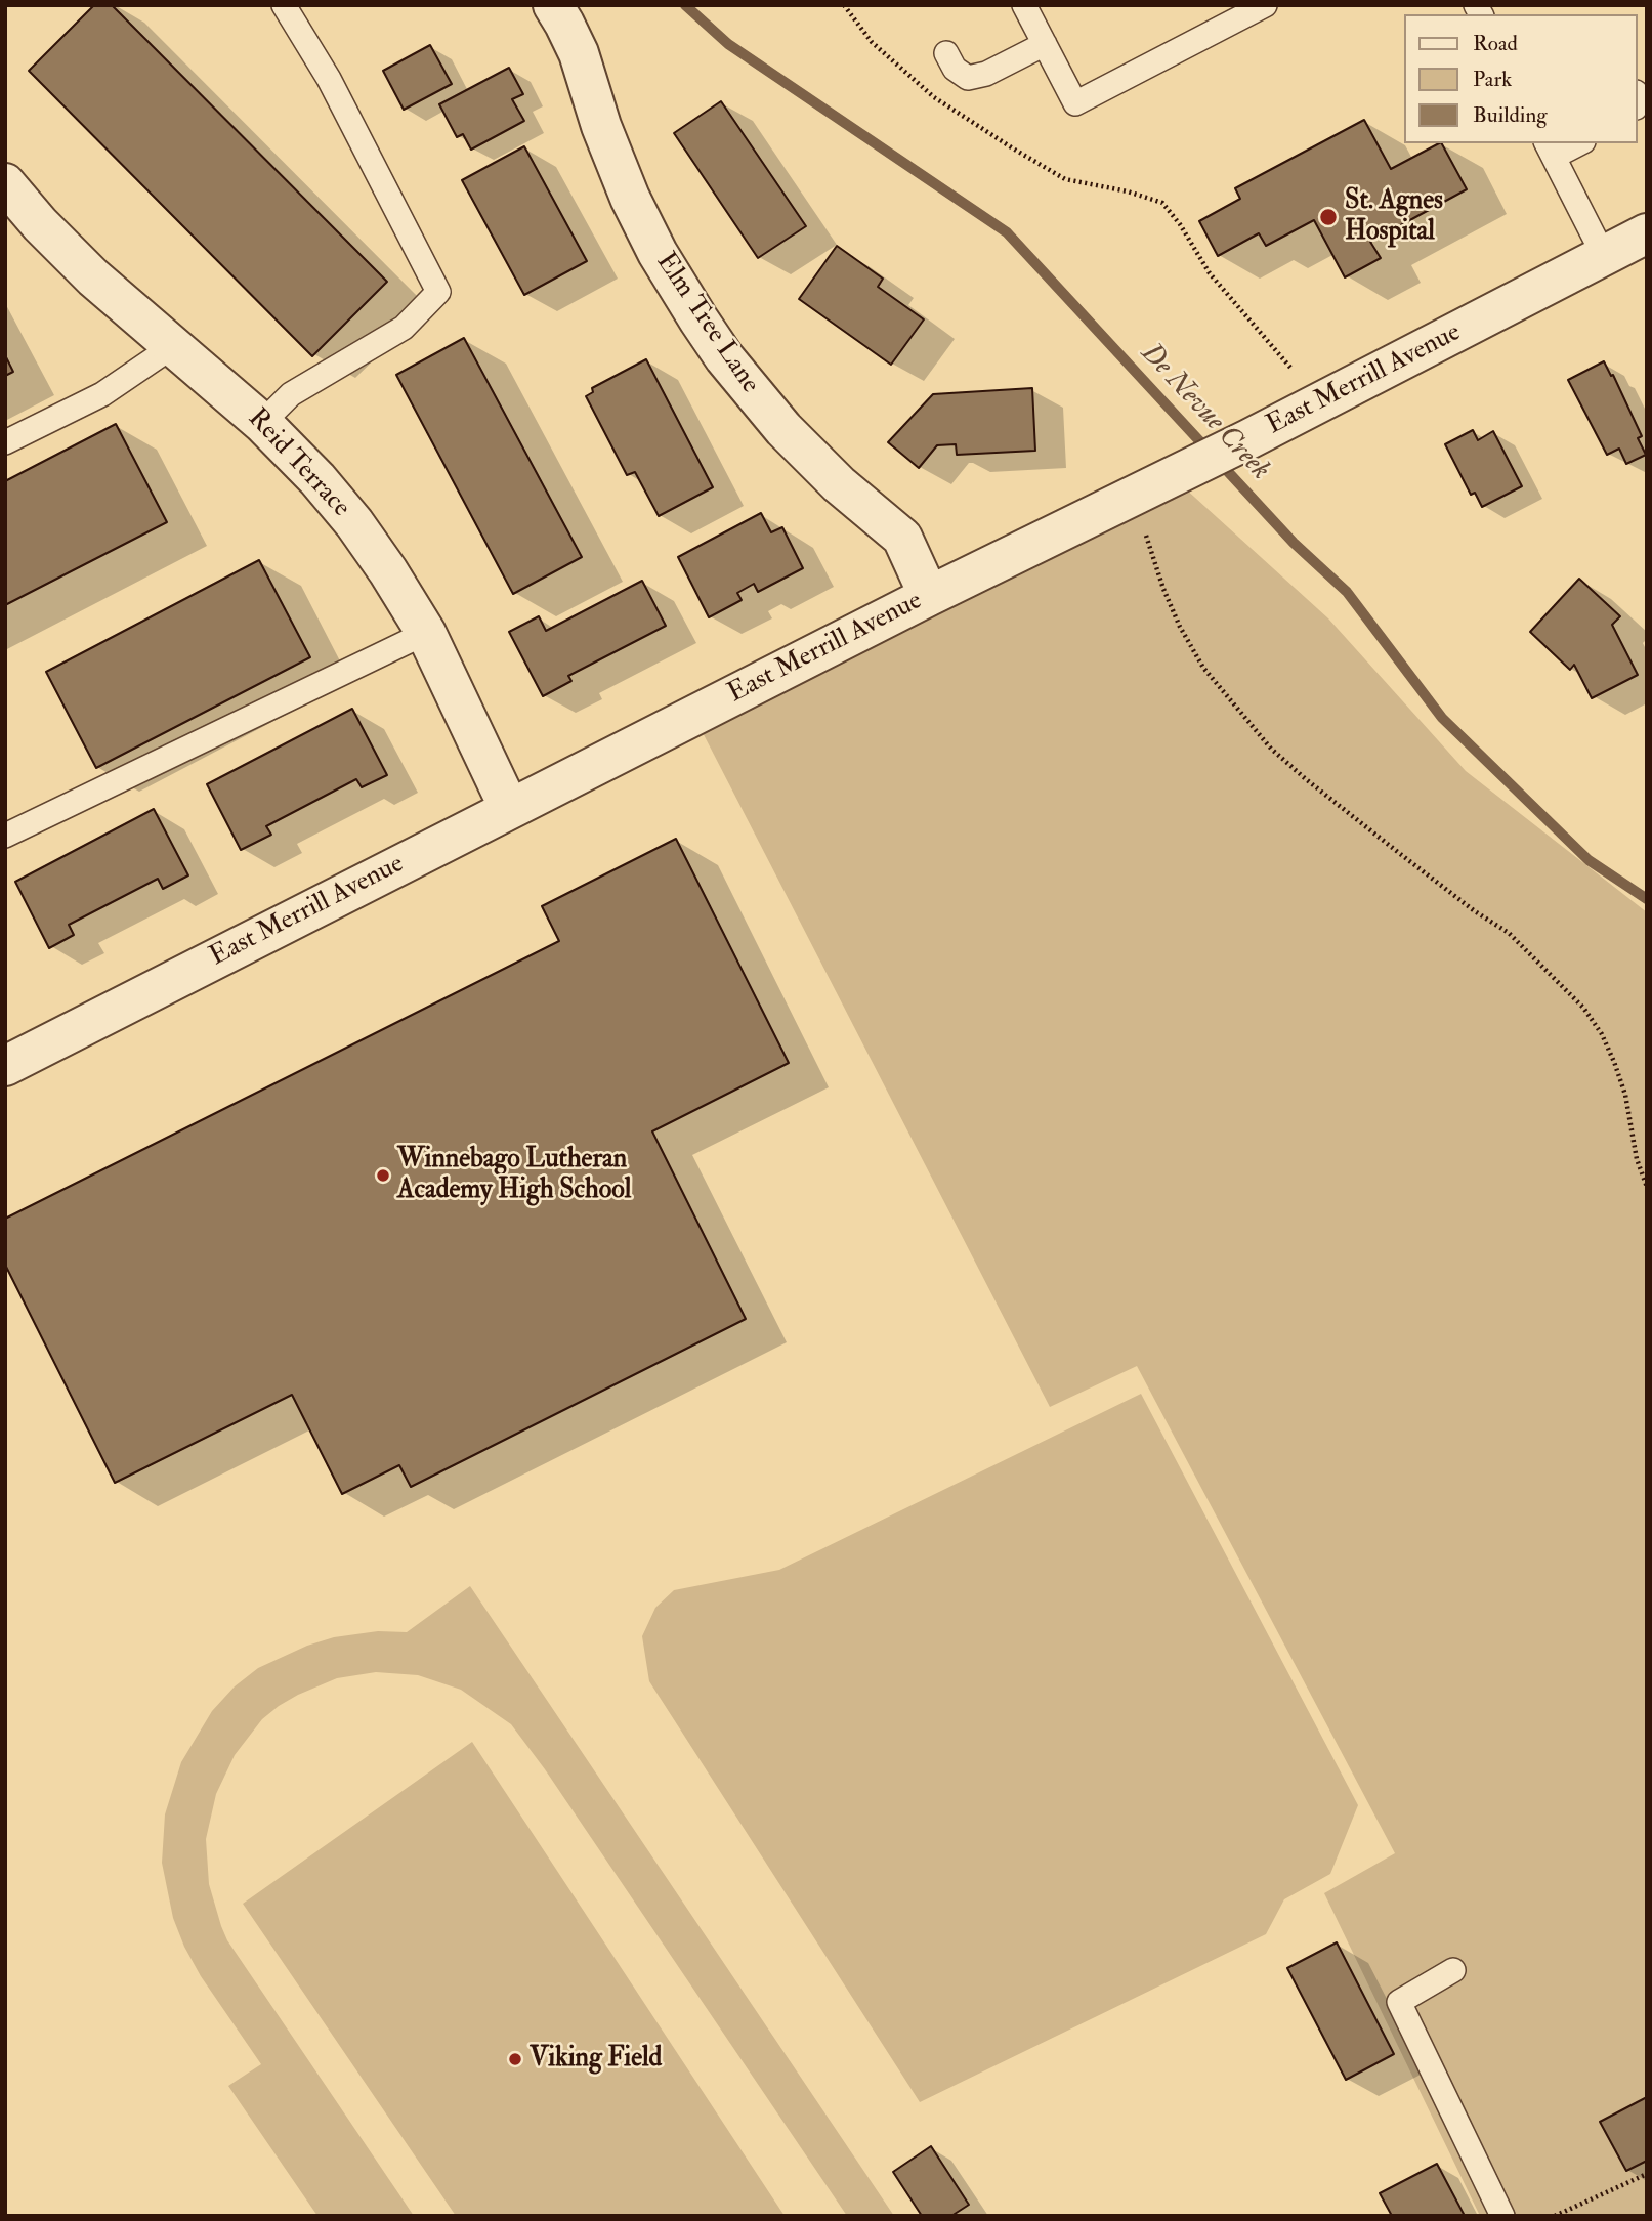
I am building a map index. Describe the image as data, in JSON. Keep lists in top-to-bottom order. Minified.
{"streets":{"street":["Elm Tree Lane","East Merrill Avenue","Reid Terrace"]},"crossings":[["Elm Tree Lane","East Merrill Avenue"],["East Merrill Avenue","Reid Terrace"]],"water":["De Nevue Creek"],"places":["St. Agnes Hospital","Winnebago Lutheran Academy High School","Viking Field"],"legend":["Road","Park","Building"]}
